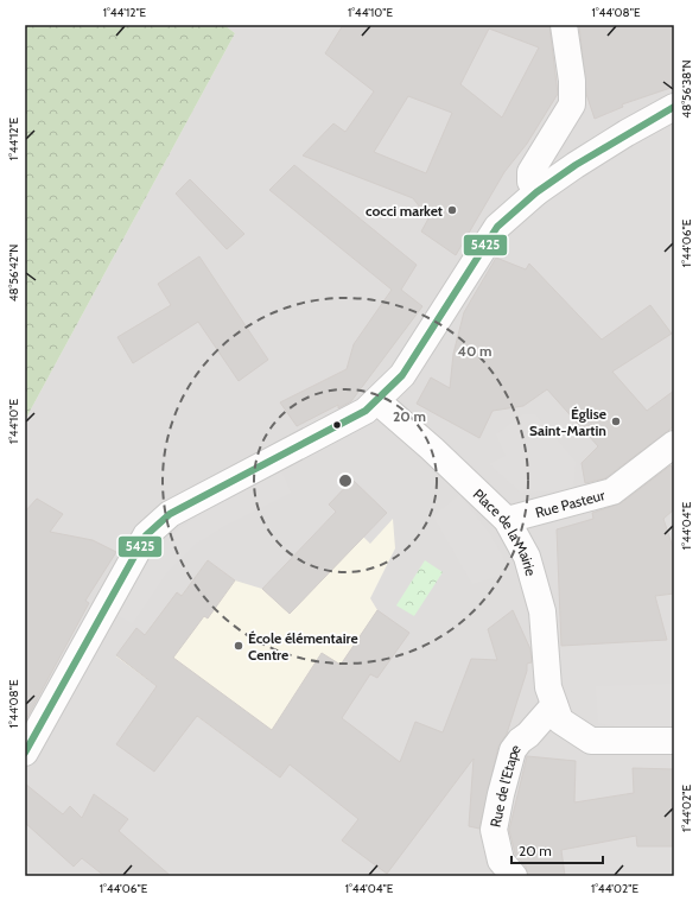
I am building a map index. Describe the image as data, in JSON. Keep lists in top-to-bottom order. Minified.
{"streets":{"street":["Rue Pasteur","Place de la Mairie","Rue de l'Etape"]},"crossings":[["Rue Pasteur","Place de la Mairie"],["Place de la Mairie","Rue de l'Etape"]],"places":["cocci market","Église Saint-Martin","École élémentaire Centre"],"lines":["transit line 5425"],"scale_bar":"20 m","coordinates":["1°44'12\"E","1°44'10\"E","1°44'08\"E","48°56'38\"N","1°44'06\"E","48°56'42\"N","1°44'04\"E","1°44'02\"E"],"rings":["40 m","20 m"]}
